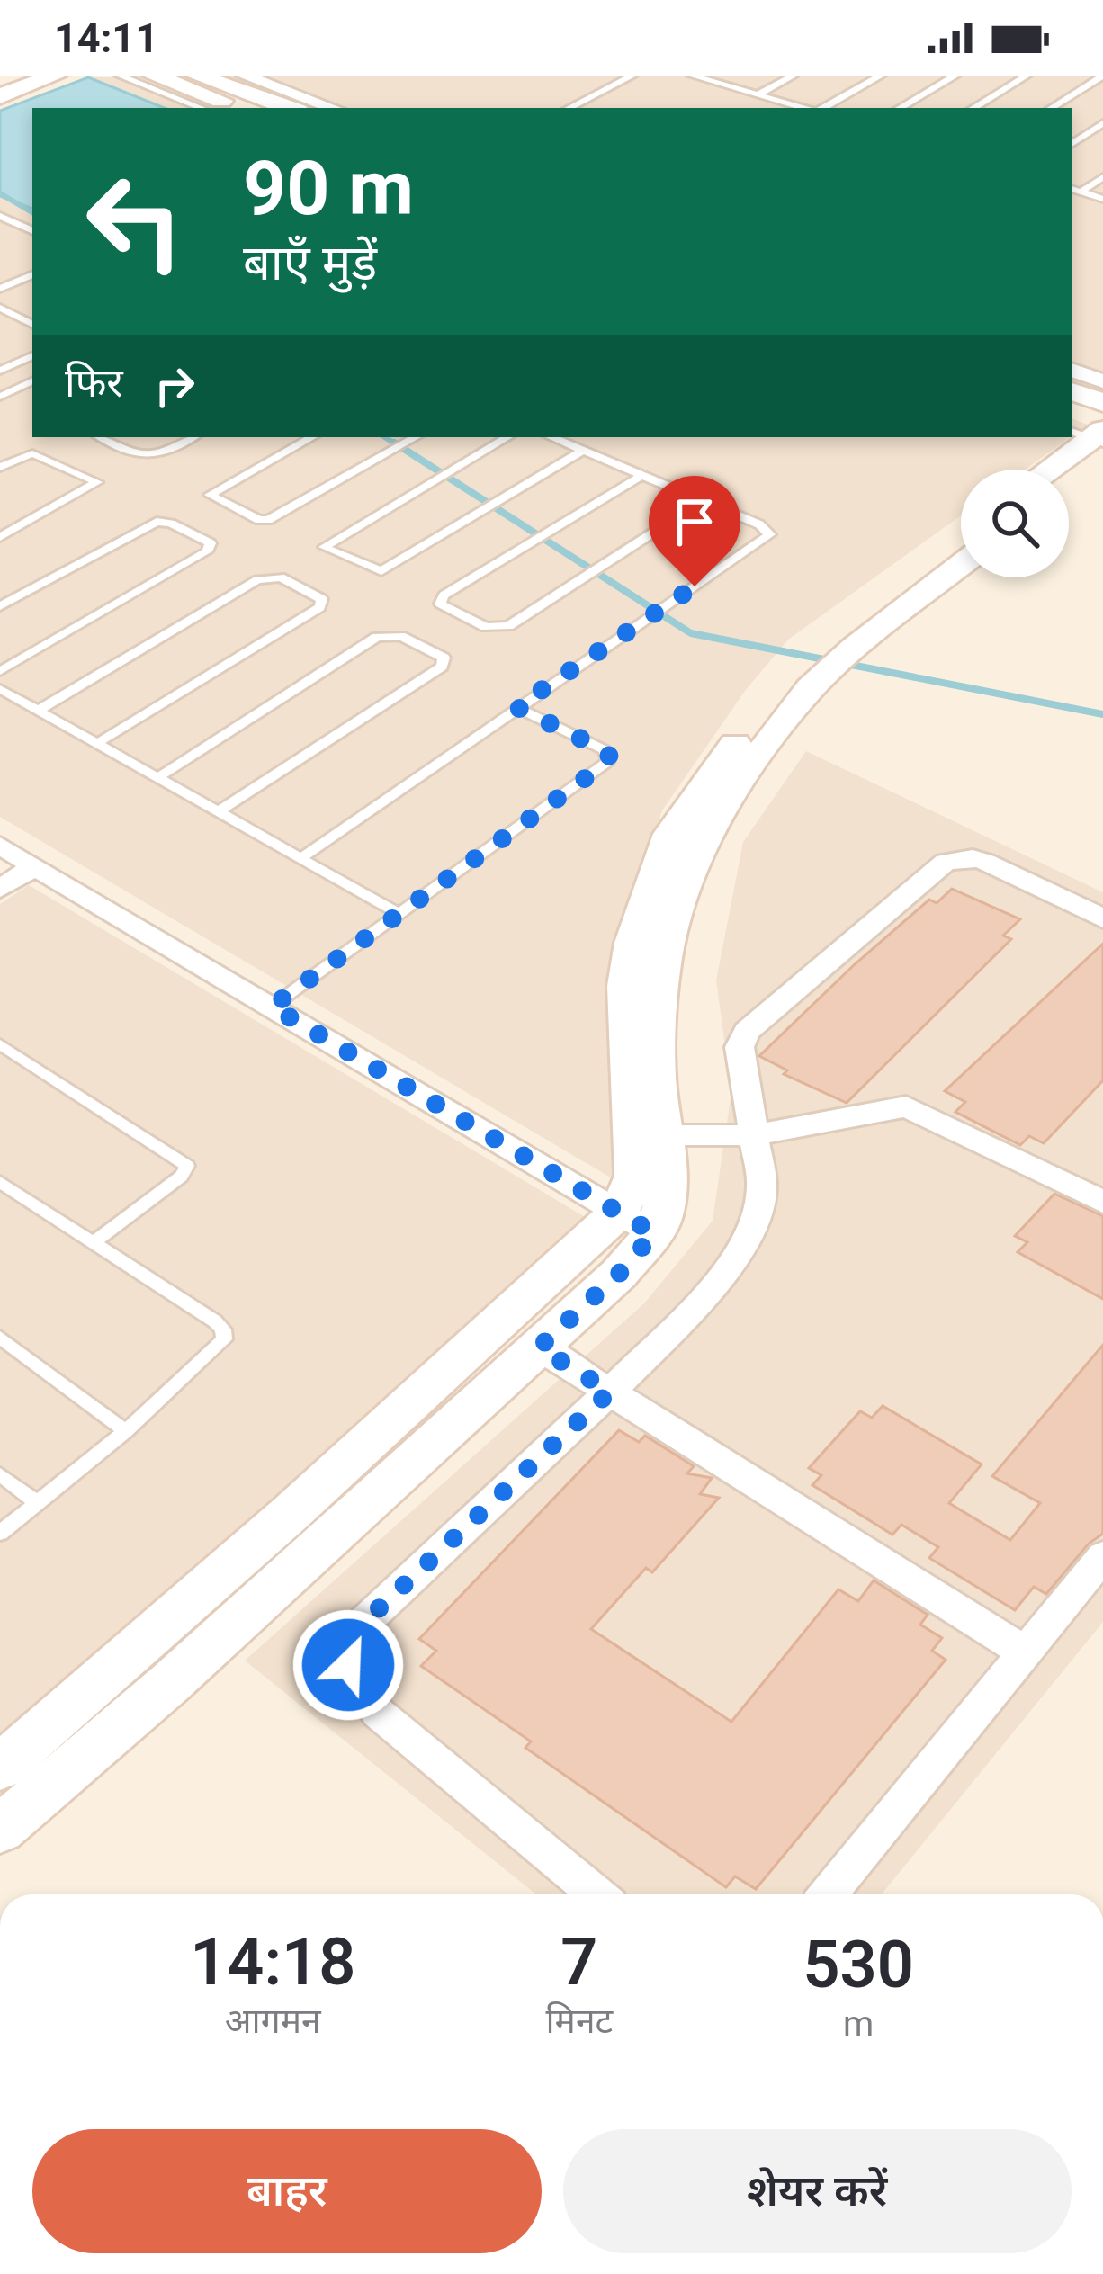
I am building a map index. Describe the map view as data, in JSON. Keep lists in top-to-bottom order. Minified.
{"page":{"status":"14:11","turn":["90 m","बाएँ मुड़ें"],"then":"फिर","eta":["14:18","आगमन","7","मिनट","530","m"],"buttons":["बाहर","शेयर करें"]}}
